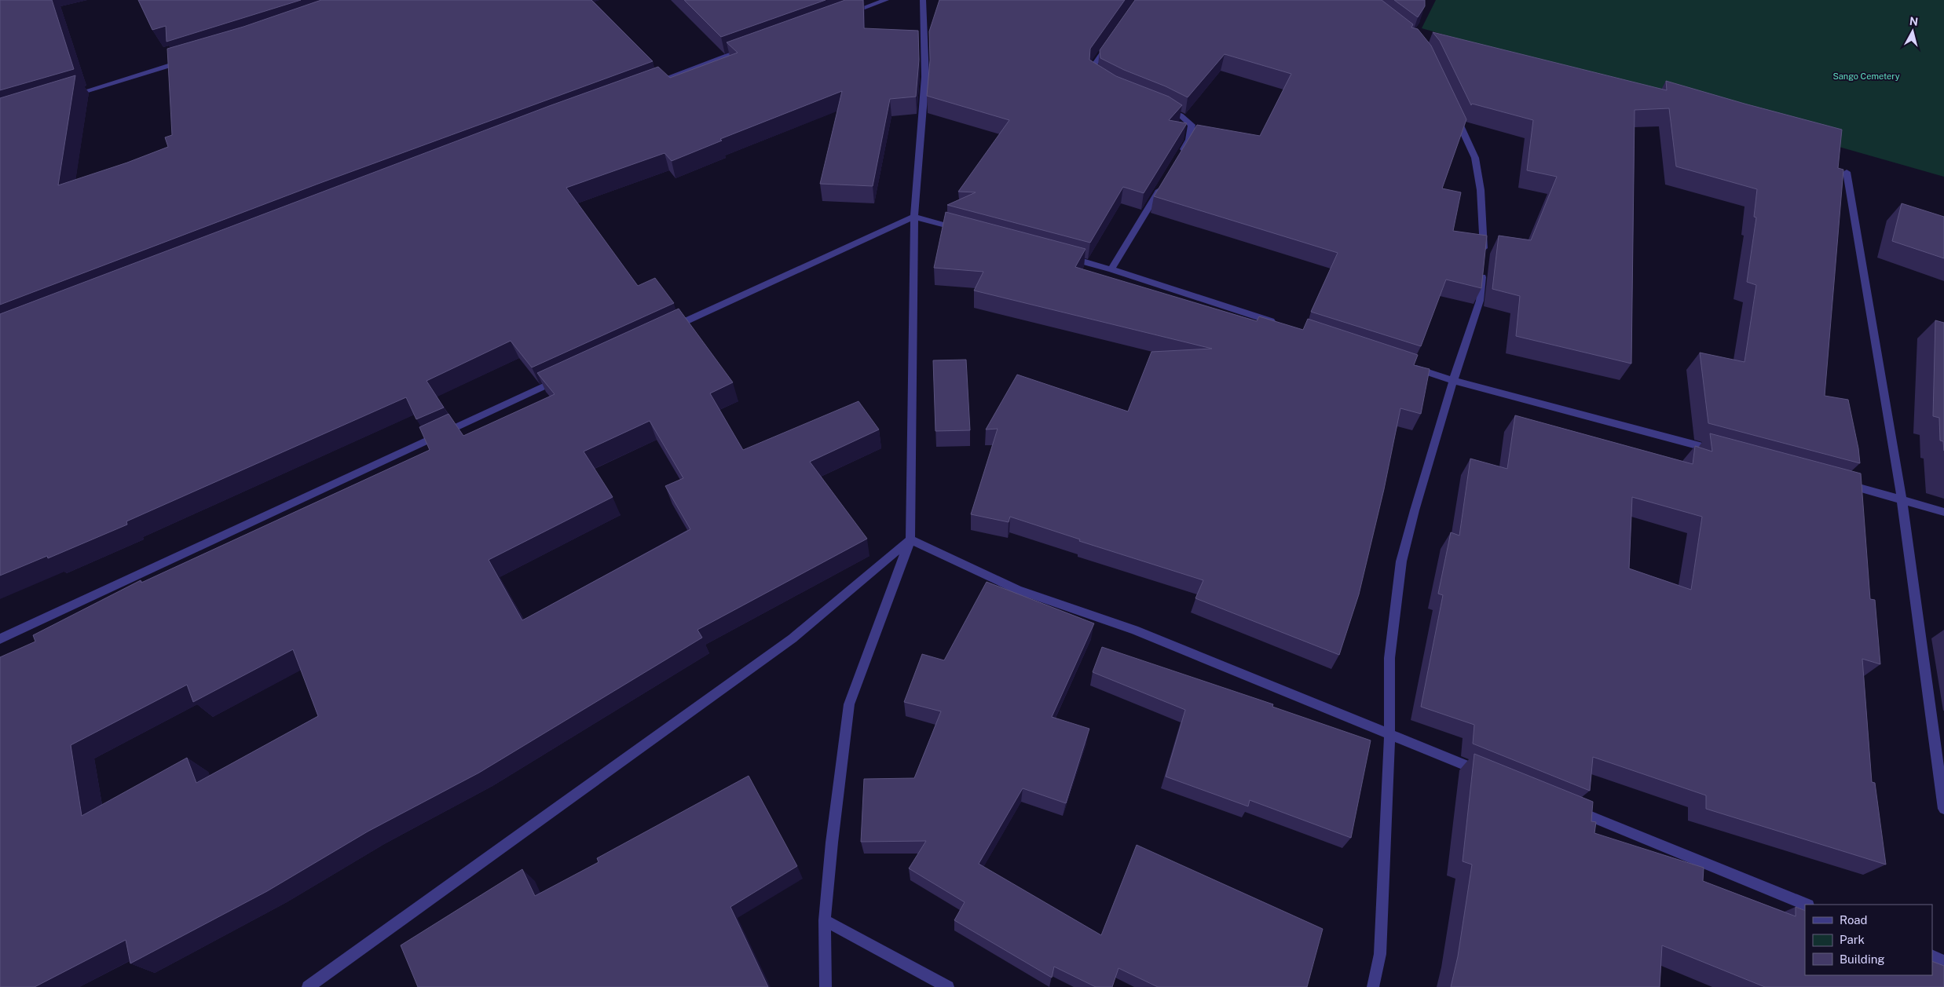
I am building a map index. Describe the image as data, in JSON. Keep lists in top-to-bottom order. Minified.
{"parks":["Sango Cemetery"],"legend":["Road","Park","Building"],"north":"top"}
